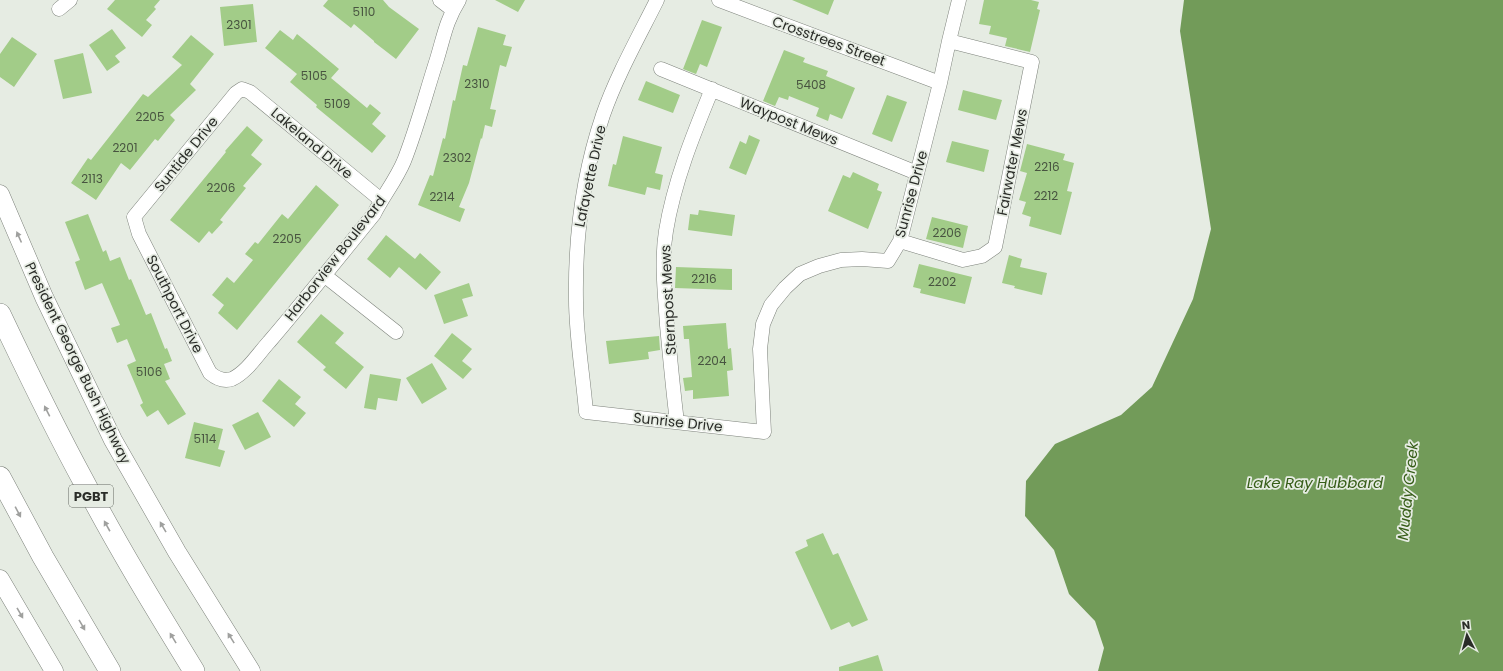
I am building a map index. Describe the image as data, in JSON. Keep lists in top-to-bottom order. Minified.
{"streets":{"highway":["PGBT"],"main road":["President George Bush Highway"],"street":["Crosstrees Street","Waypost Mews","Lakeland Drive","Suntide Drive","Fairwater Mews","Lafayette Drive","Sunrise Drive","Harborview Boulevard","Sternpost Mews","Southport Drive"]},"crossings":[["Crosstrees Street","Sunrise Drive"],["Waypost Mews","Sunrise Drive"],["Waypost Mews","Sternpost Mews"],["Lakeland Drive","Suntide Drive"],["Lakeland Drive","Harborview Boulevard"],["Suntide Drive","Southport Drive"],["Fairwater Mews","Sunrise Drive"],["Lafayette Drive","Sunrise Drive"],["Sunrise Drive","Sternpost Mews"],["Harborview Boulevard","Southport Drive"]],"one_way":["President George Bush Highway"],"water":["Lake Ray Hubbard","Muddy Creek"],"house_numbers":["5110","2301","5105","2310","5408","5109","2205","2201","2302","2216","2113","2206","2212","2214","2206","2205","2216","2202","2204","5106","5114"],"north":"top"}
